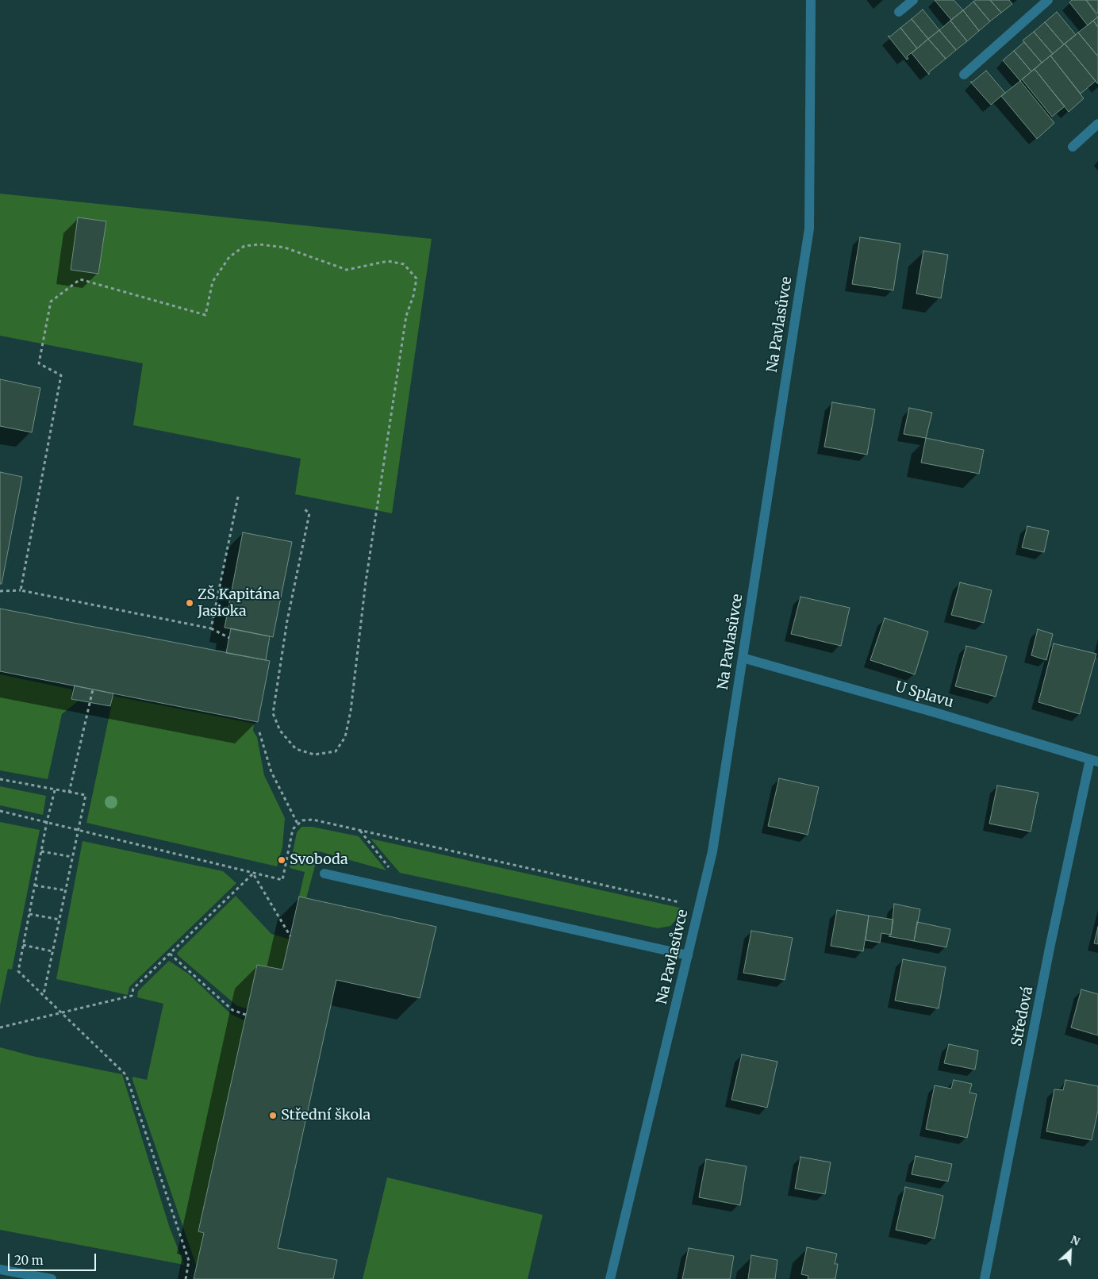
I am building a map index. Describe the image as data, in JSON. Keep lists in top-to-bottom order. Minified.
{"streets":{"street":["Na Pavlasůvce","U Splavu","Středová"]},"crossings":[["Na Pavlasůvce","U Splavu"],["U Splavu","Středová"]],"places":["ZŠ Kapitána Jasioka","Svoboda","Střední škola"],"scale_bar":"20 m","north":"top right"}
